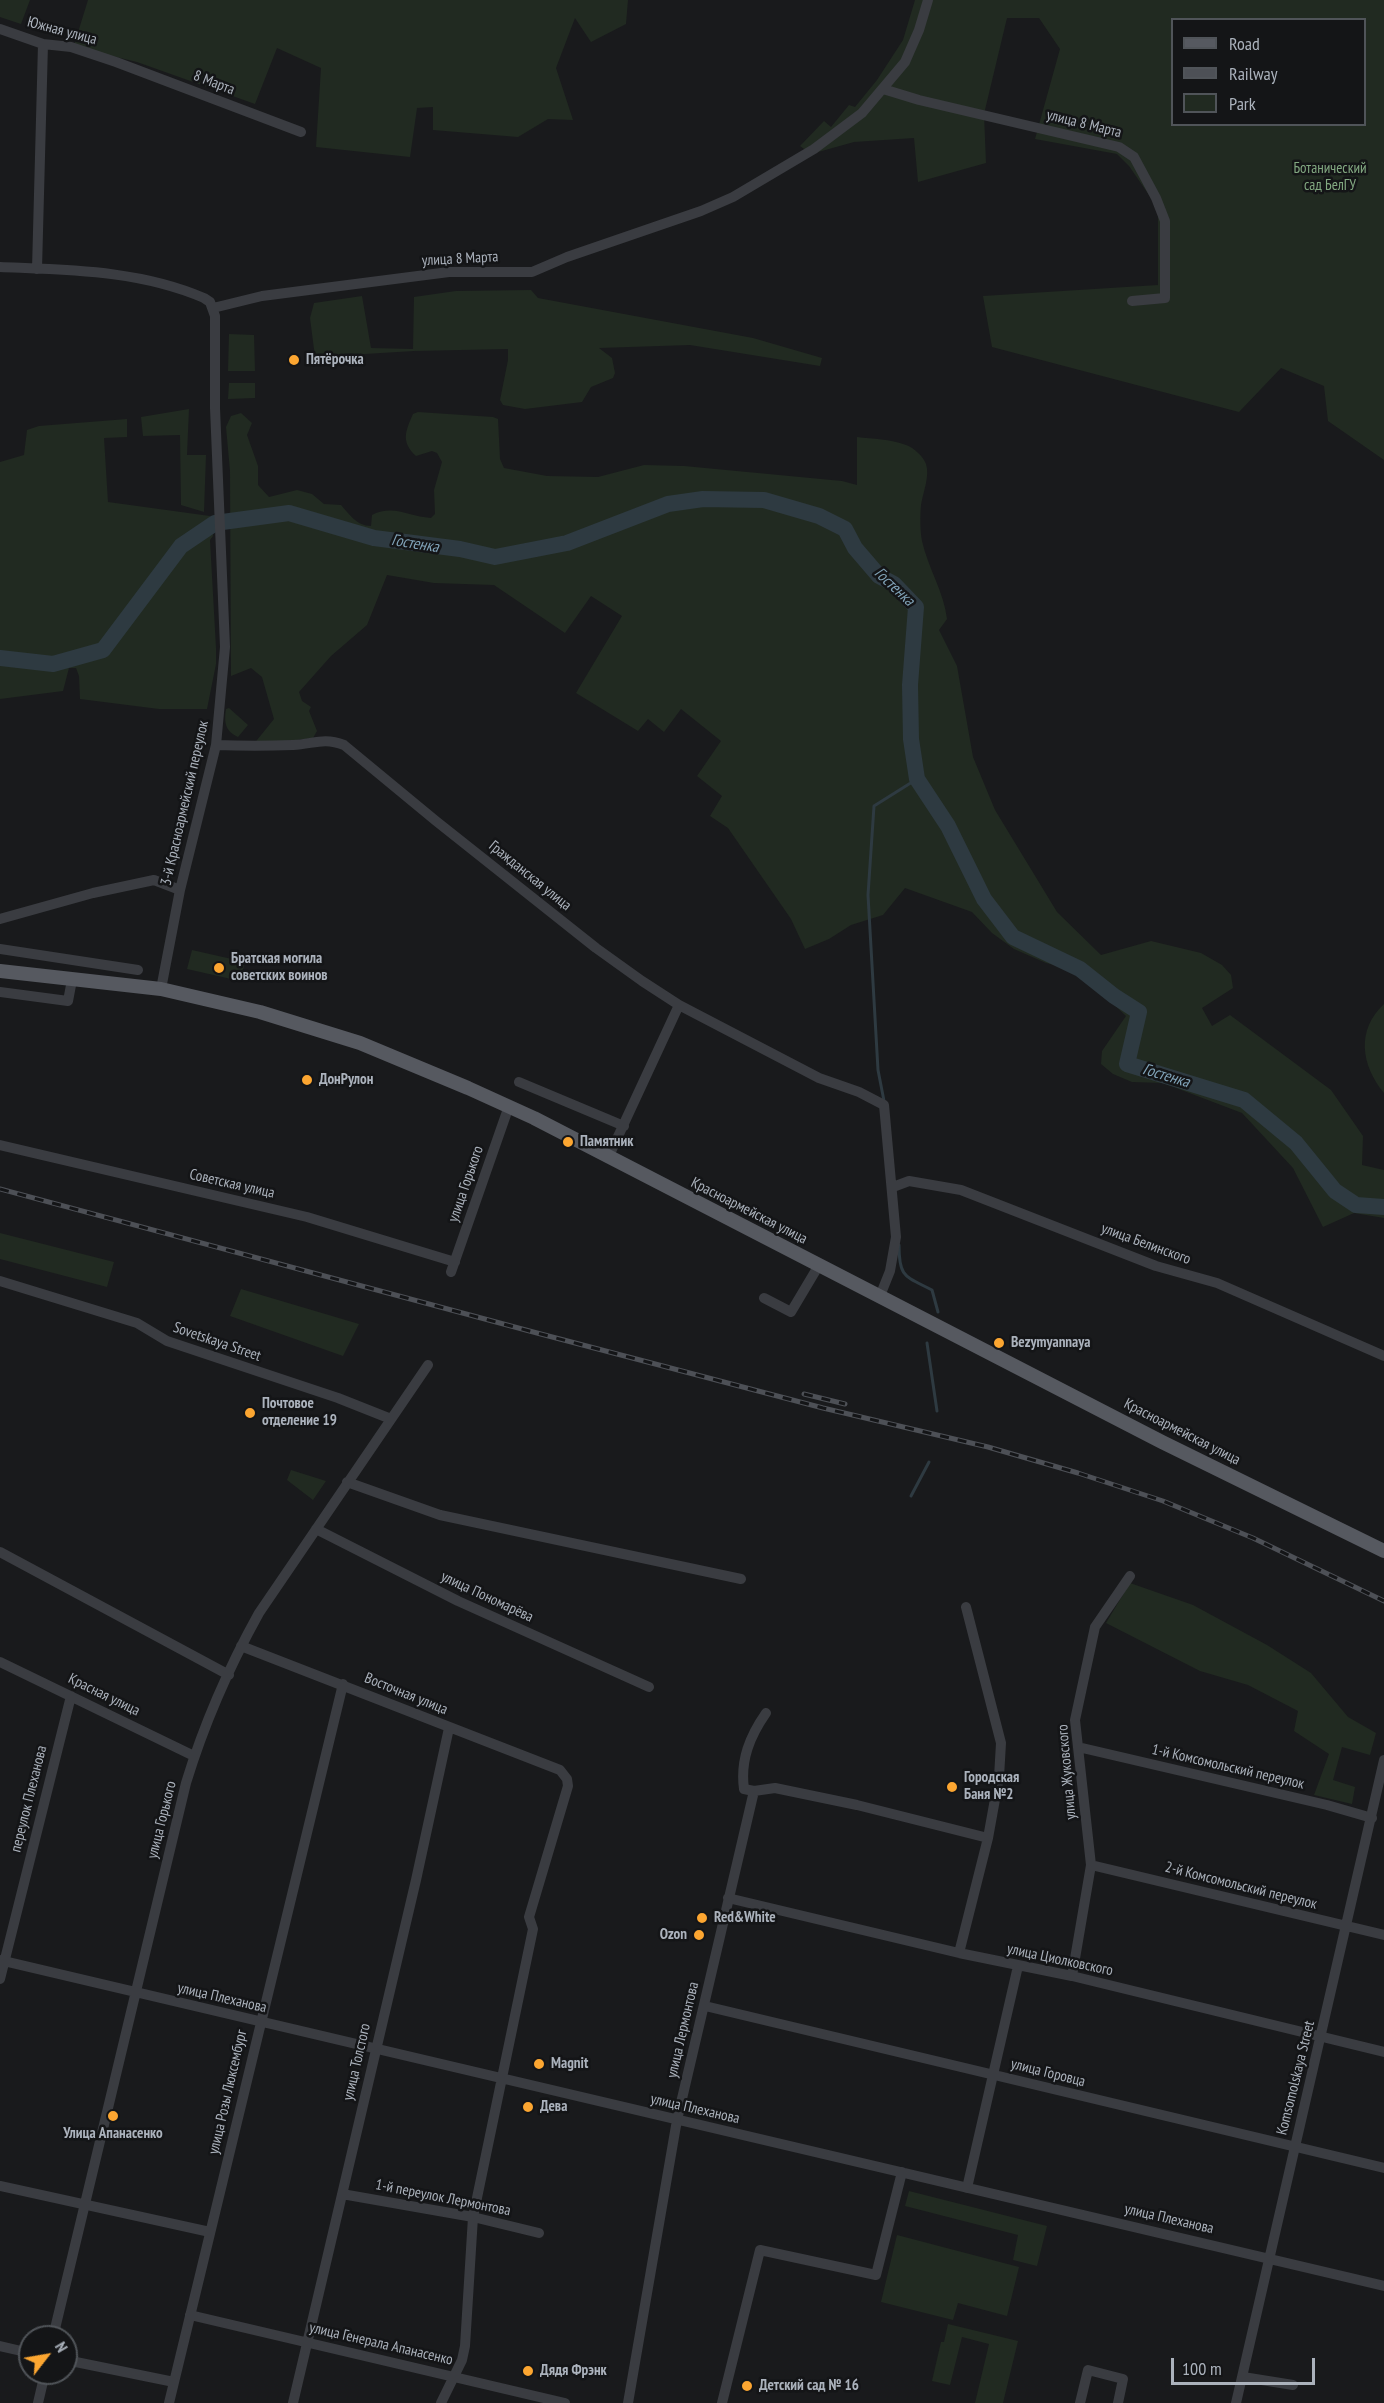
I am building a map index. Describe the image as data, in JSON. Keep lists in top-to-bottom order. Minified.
{"streets":{"main road":["Красноармейская улица"],"street":["Южная улица","8 Марта","улица 8 Марта","3-й Красноармейский переулок","Гражданская улица","Советская улица","улица Горького","улица Белинского","Sovetskaya Street","улица Пономарёва","Восточная улица","Красная улица","1-й Комсомольский переулок","улица Жуковского","переулок Плеханова","2-й Комсомольский переулок","улица Циолковского","улица Плеханова","улица Лермонтова","улица Толстого","улица Горовца","Komsomolskaya Street","улица Розы Люксембург","1-й переулок Лермонтова","улица Генерала Апанасенко"]},"crossings":[["Южная улица","8 Марта"],["улица 8 Марта","3-й Красноармейский переулок"],["3-й Красноармейский переулок","Гражданская улица"],["3-й Красноармейский переулок","Красноармейская улица"],["Гражданская улица","улица Белинского"],["Советская улица","улица Горького"],["улица Горького","Красноармейская улица"],["улица Горького","Sovetskaya Street"],["улица Горького","улица Пономарёва"],["улица Горького","Восточная улица"],["улица Горького","Красная улица"],["улица Горького","улица Плеханова"],["Восточная улица","улица Плеханова"],["Восточная улица","улица Толстого"],["Восточная улица","улица Розы Люксембург"],["Красная улица","переулок Плеханова"],["1-й Комсомольский переулок","улица Жуковского"],["1-й Комсомольский переулок","Komsomolskaya Street"],["улица Жуковского","2-й Комсомольский переулок"],["улица Жуковского","улица Циолковского"],["переулок Плеханова","улица Плеханова"],["2-й Комсомольский переулок","Komsomolskaya Street"],["улица Циолковского","улица Лермонтова"],["улица Циолковского","Komsomolskaya Street"],["улица Плеханова","улица Лермонтова"],["улица Плеханова","улица Толстого"],["улица Плеханова","Komsomolskaya Street"],["улица Плеханова","улица Розы Люксембург"],["улица Лермонтова","улица Горовца"],["улица Толстого","1-й переулок Лермонтова"],["улица Толстого","улица Генерала Апанасенко"],["улица Горовца","Komsomolskaya Street"],["улица Розы Люксембург","улица Генерала Апанасенко"]],"water":["Гостенка"],"parks":["Ботанический сад БелГУ"],"places":["Пятёрочка","Братская могила советских воинов","ДонРулон","Памятник","Bezymyannaya","Почтовое отделение 19","Городская Баня №2","Red&White","Ozon","Magnit","Дева","Улица Апанасенко","Дядя Фрэнк","Детский сад № 16"],"legend":["Road","Railway","Park"],"scale_bar":"100 m","north":"top right"}
